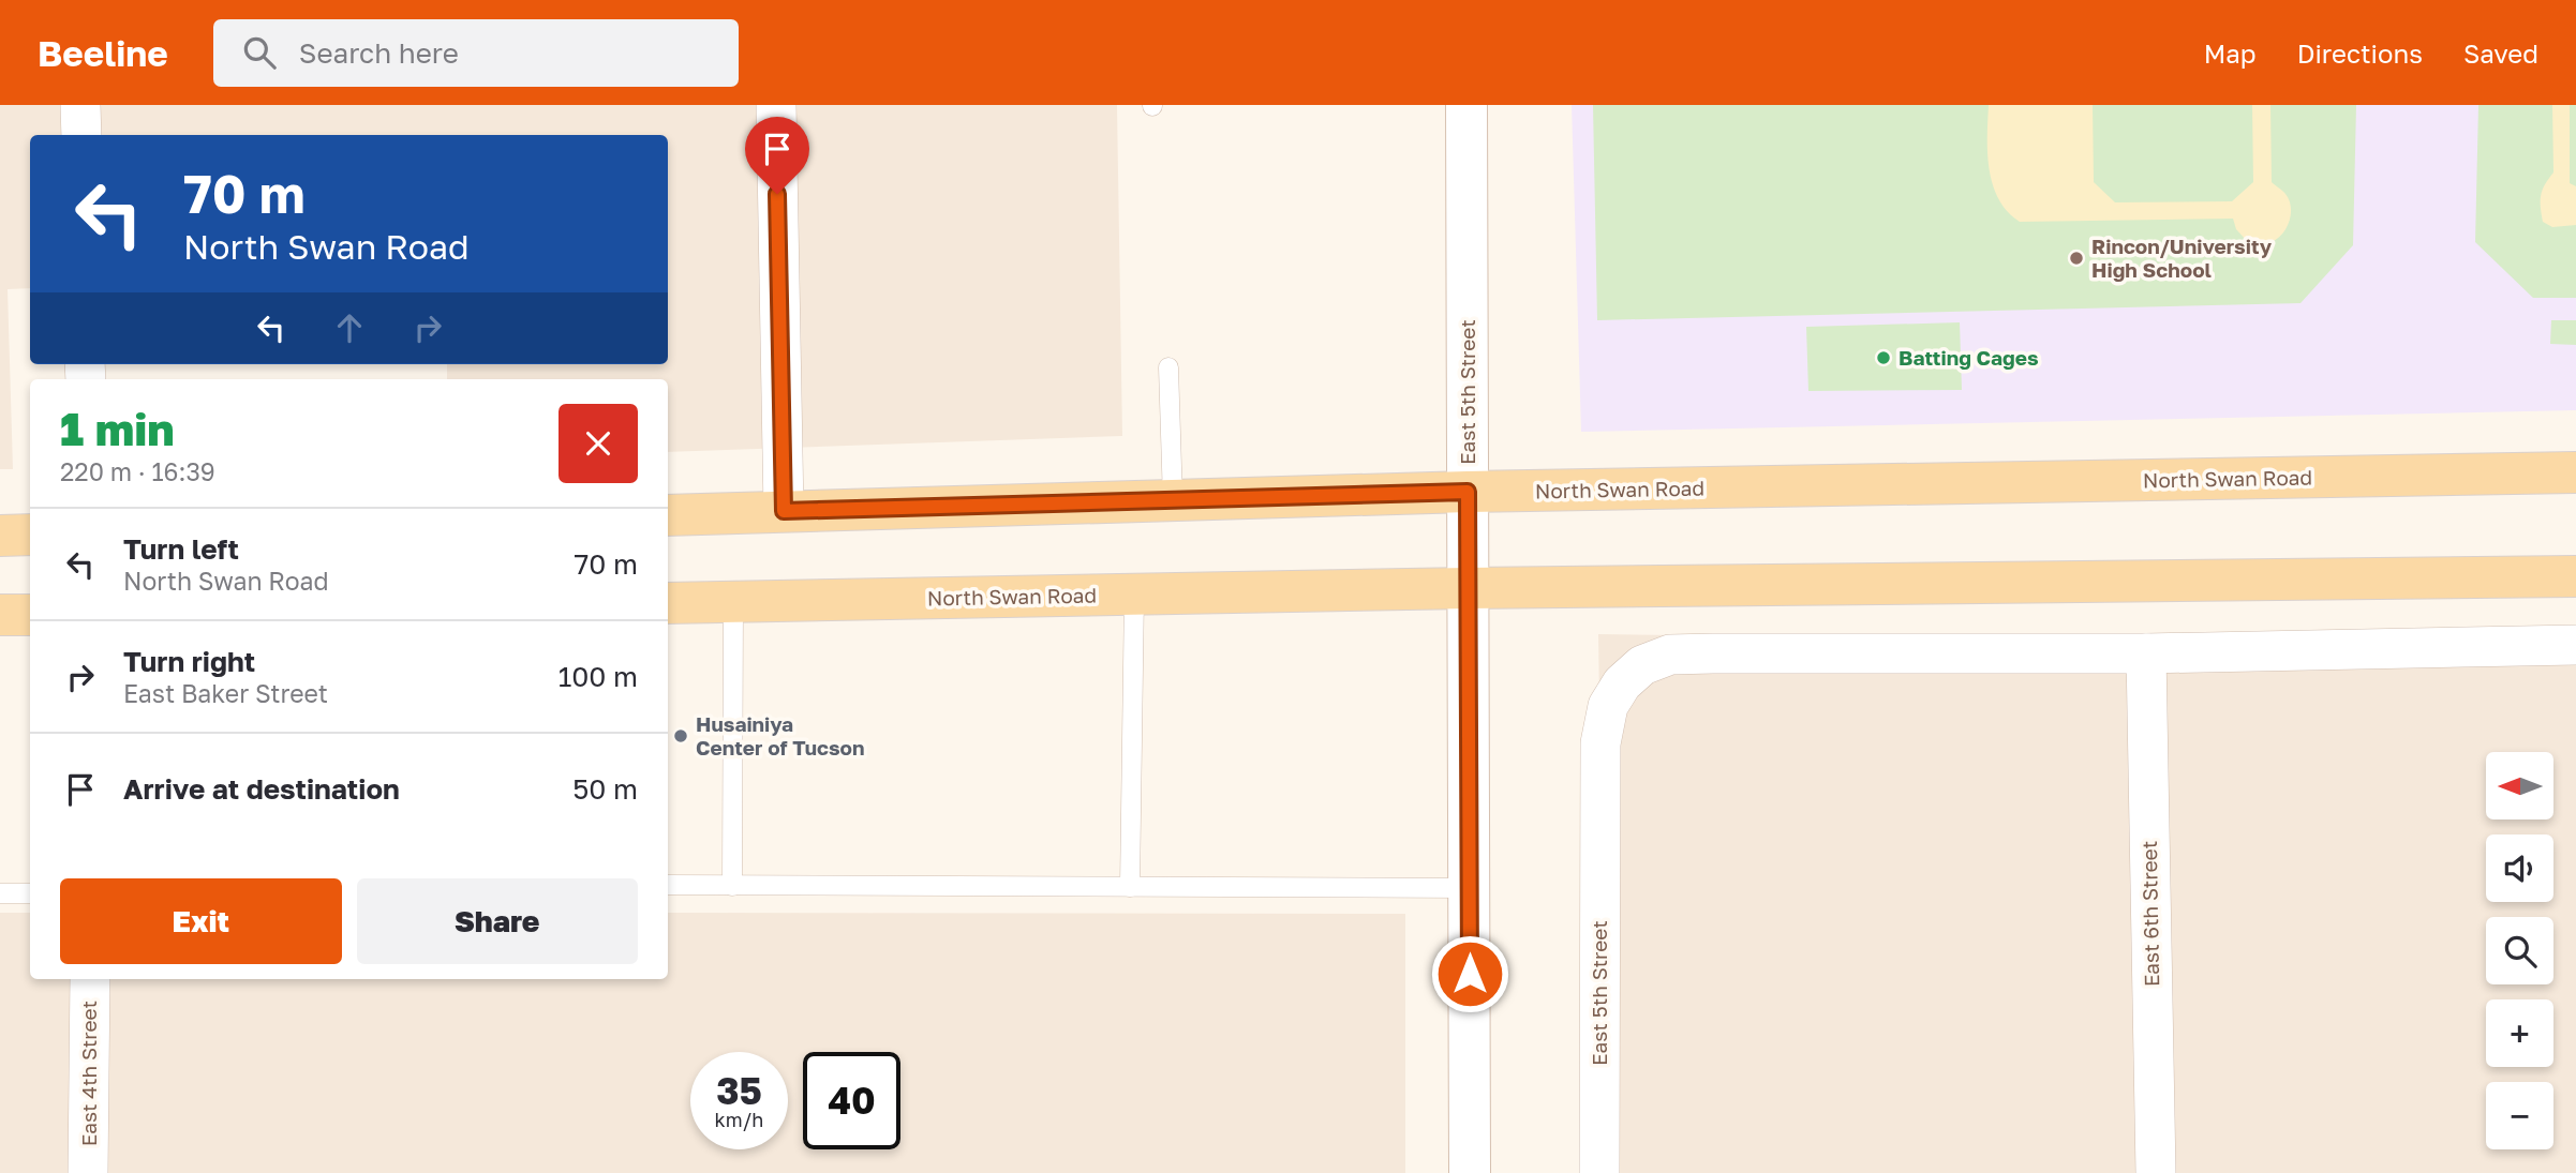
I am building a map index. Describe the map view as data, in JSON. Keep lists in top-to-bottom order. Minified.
{"streets":{"main road":["North Swan Road"],"street":["East 5th Street","East 6th Street","East 4th Street"]},"crossings":[["East 5th Street","North Swan Road"],["East 5th Street","East 6th Street"]],"places":["Rincon/University High School","Batting Cages","Husainiya Center of Tucson"],"north":"left","page":{"header":"Beeline","search":"Search here","nav":["Map","Directions","Saved"],"turn":["70 m","North Swan Road"],"heading":["1 min","220 m · 16:39"],"list":[{"name":"Turn left","note":"North Swan Road","value":"70 m"},{"name":"Turn right","note":"East Baker Street","value":"100 m"},{"name":"Arrive at destination","value":"50 m"}],"map_buttons":["+","−"],"buttons":["Exit","Share"],"speed":"35 km/h","limit":"40"}}
